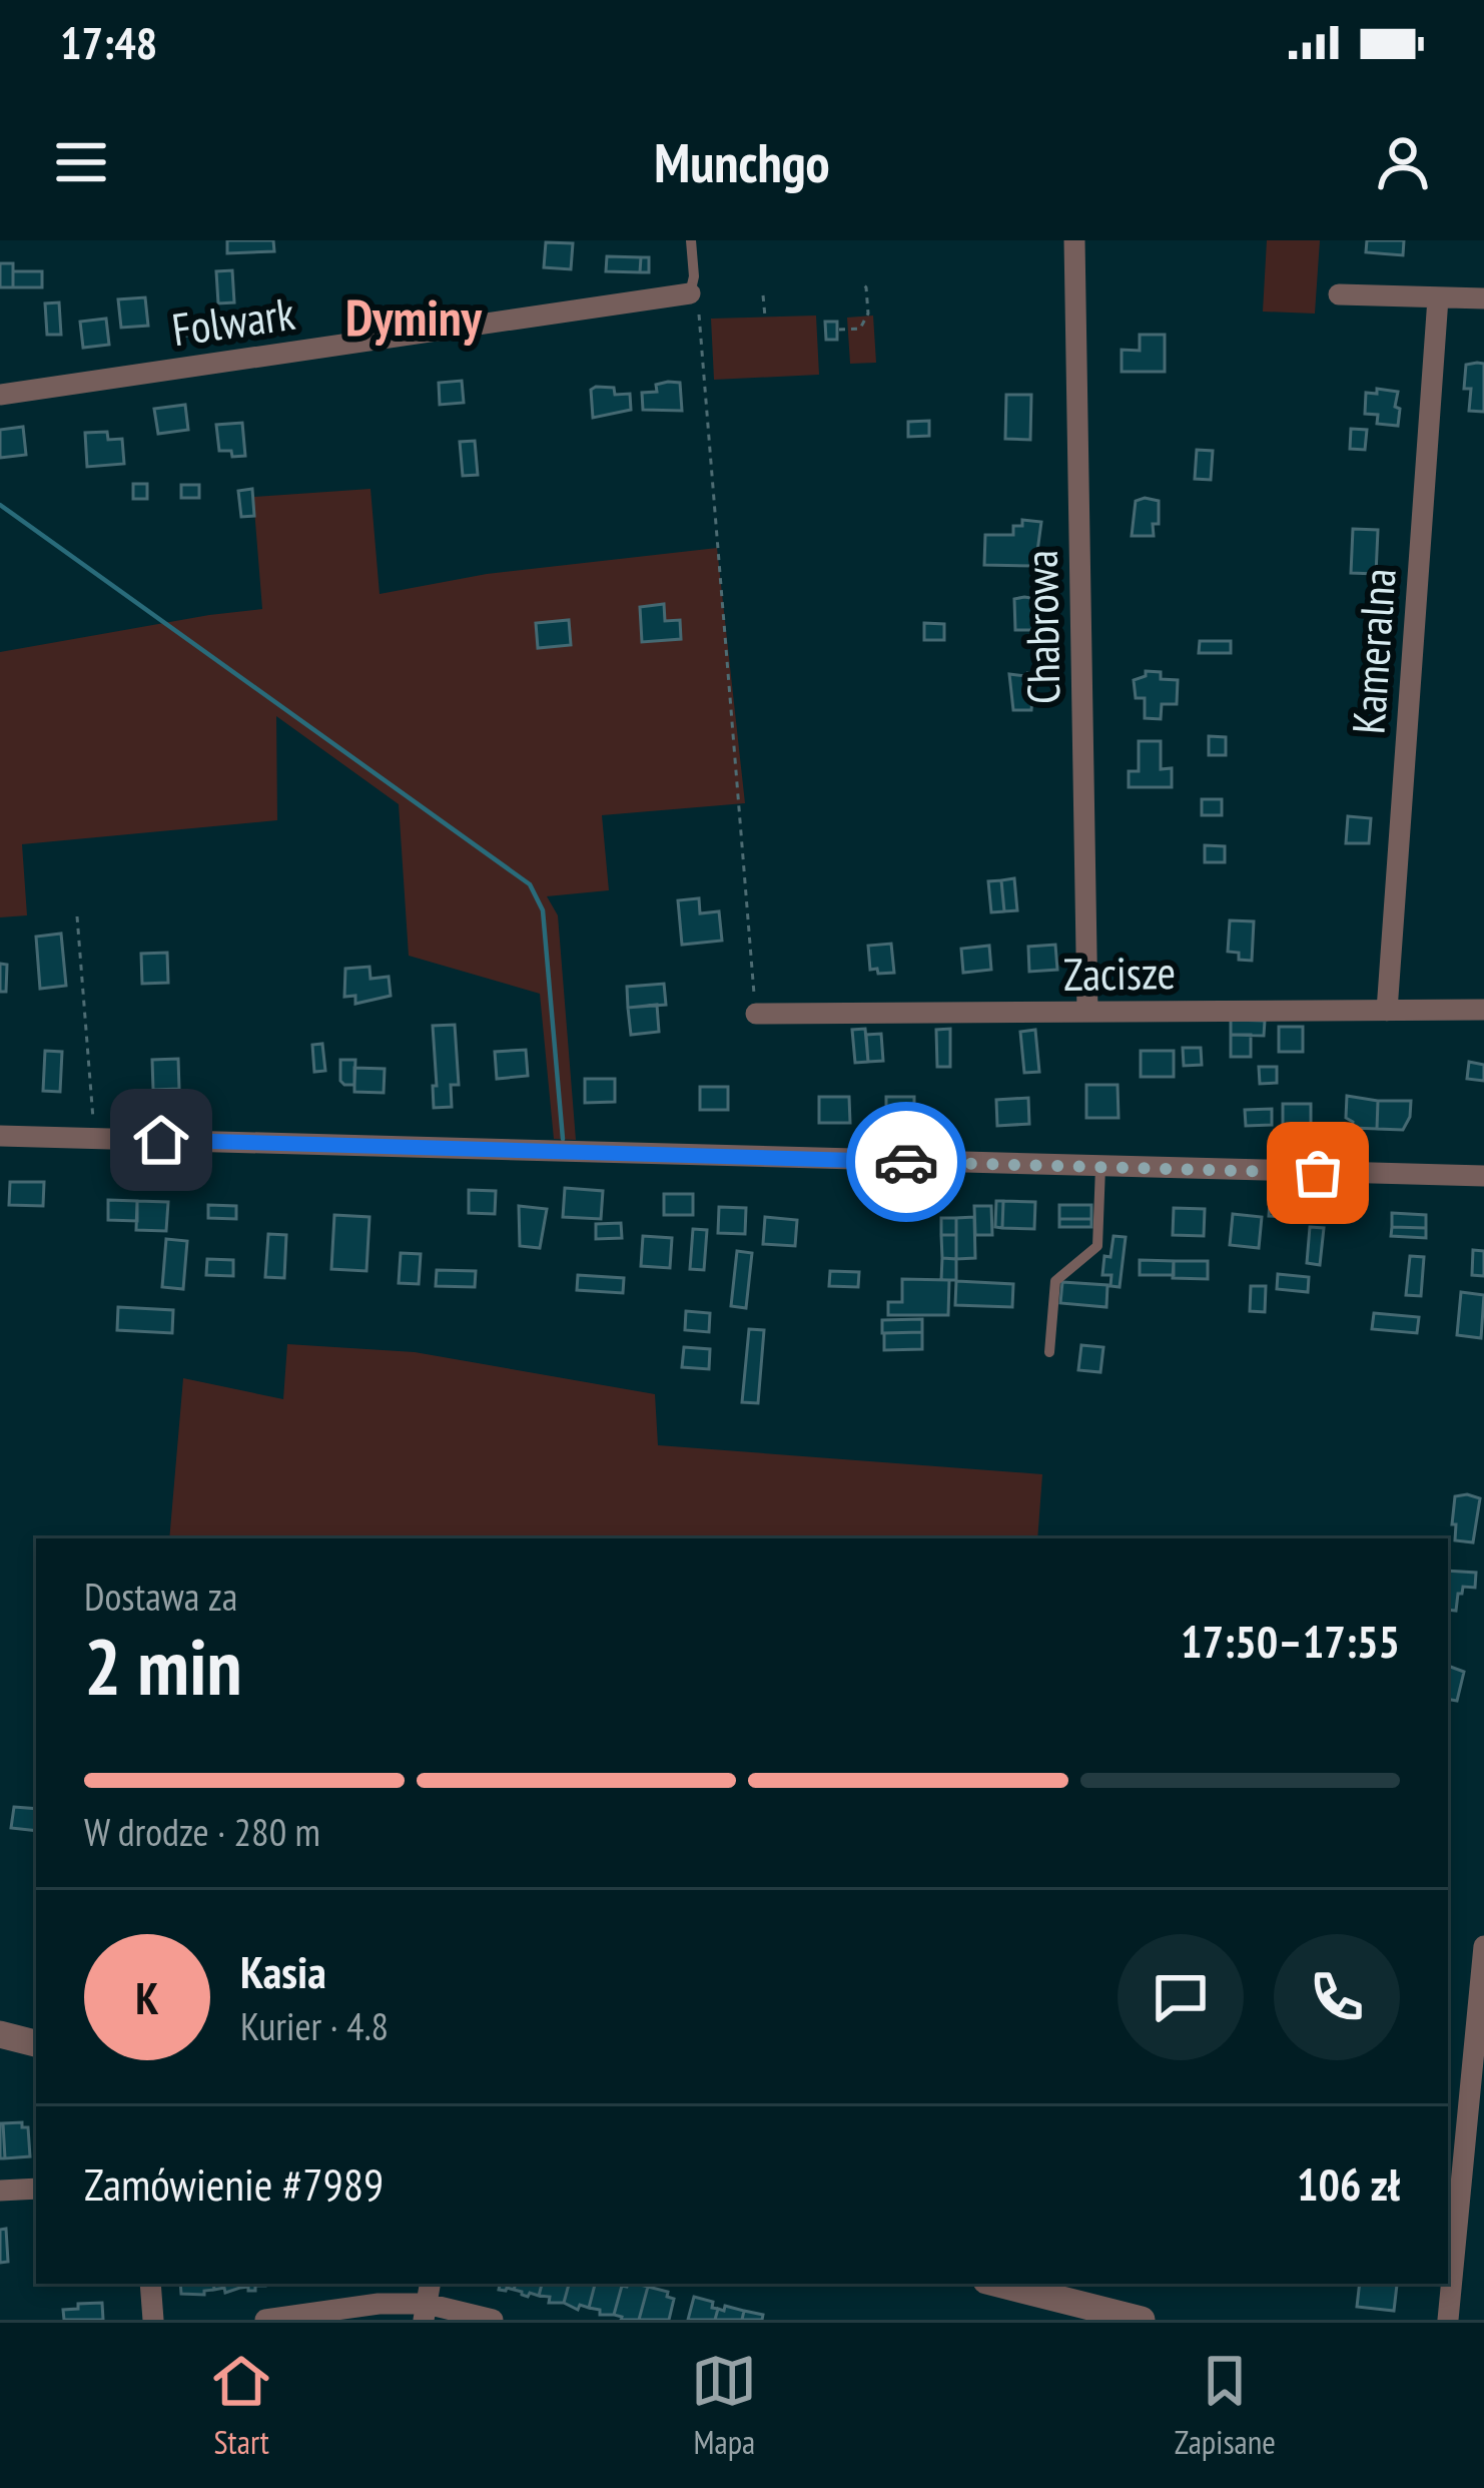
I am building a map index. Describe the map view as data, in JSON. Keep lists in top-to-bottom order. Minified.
{"streets":{"street":["Folwark","Chabrowa","Kameralna","Zacisze"]},"crossings":[["Chabrowa","Zacisze"],["Kameralna","Zacisze"]],"districts":["Dyminy"],"page":{"status":"17:48","header":"Munchgo","heading":["2 min","Dostawa za","17:50–17:55"],"panel":["Kasia","Kurier · 4.8","Zamówienie #7989","106 zł"],"bar":"W drodze · 280 m","round":"K","tabs":["Start","Mapa","Zapisane"]}}
